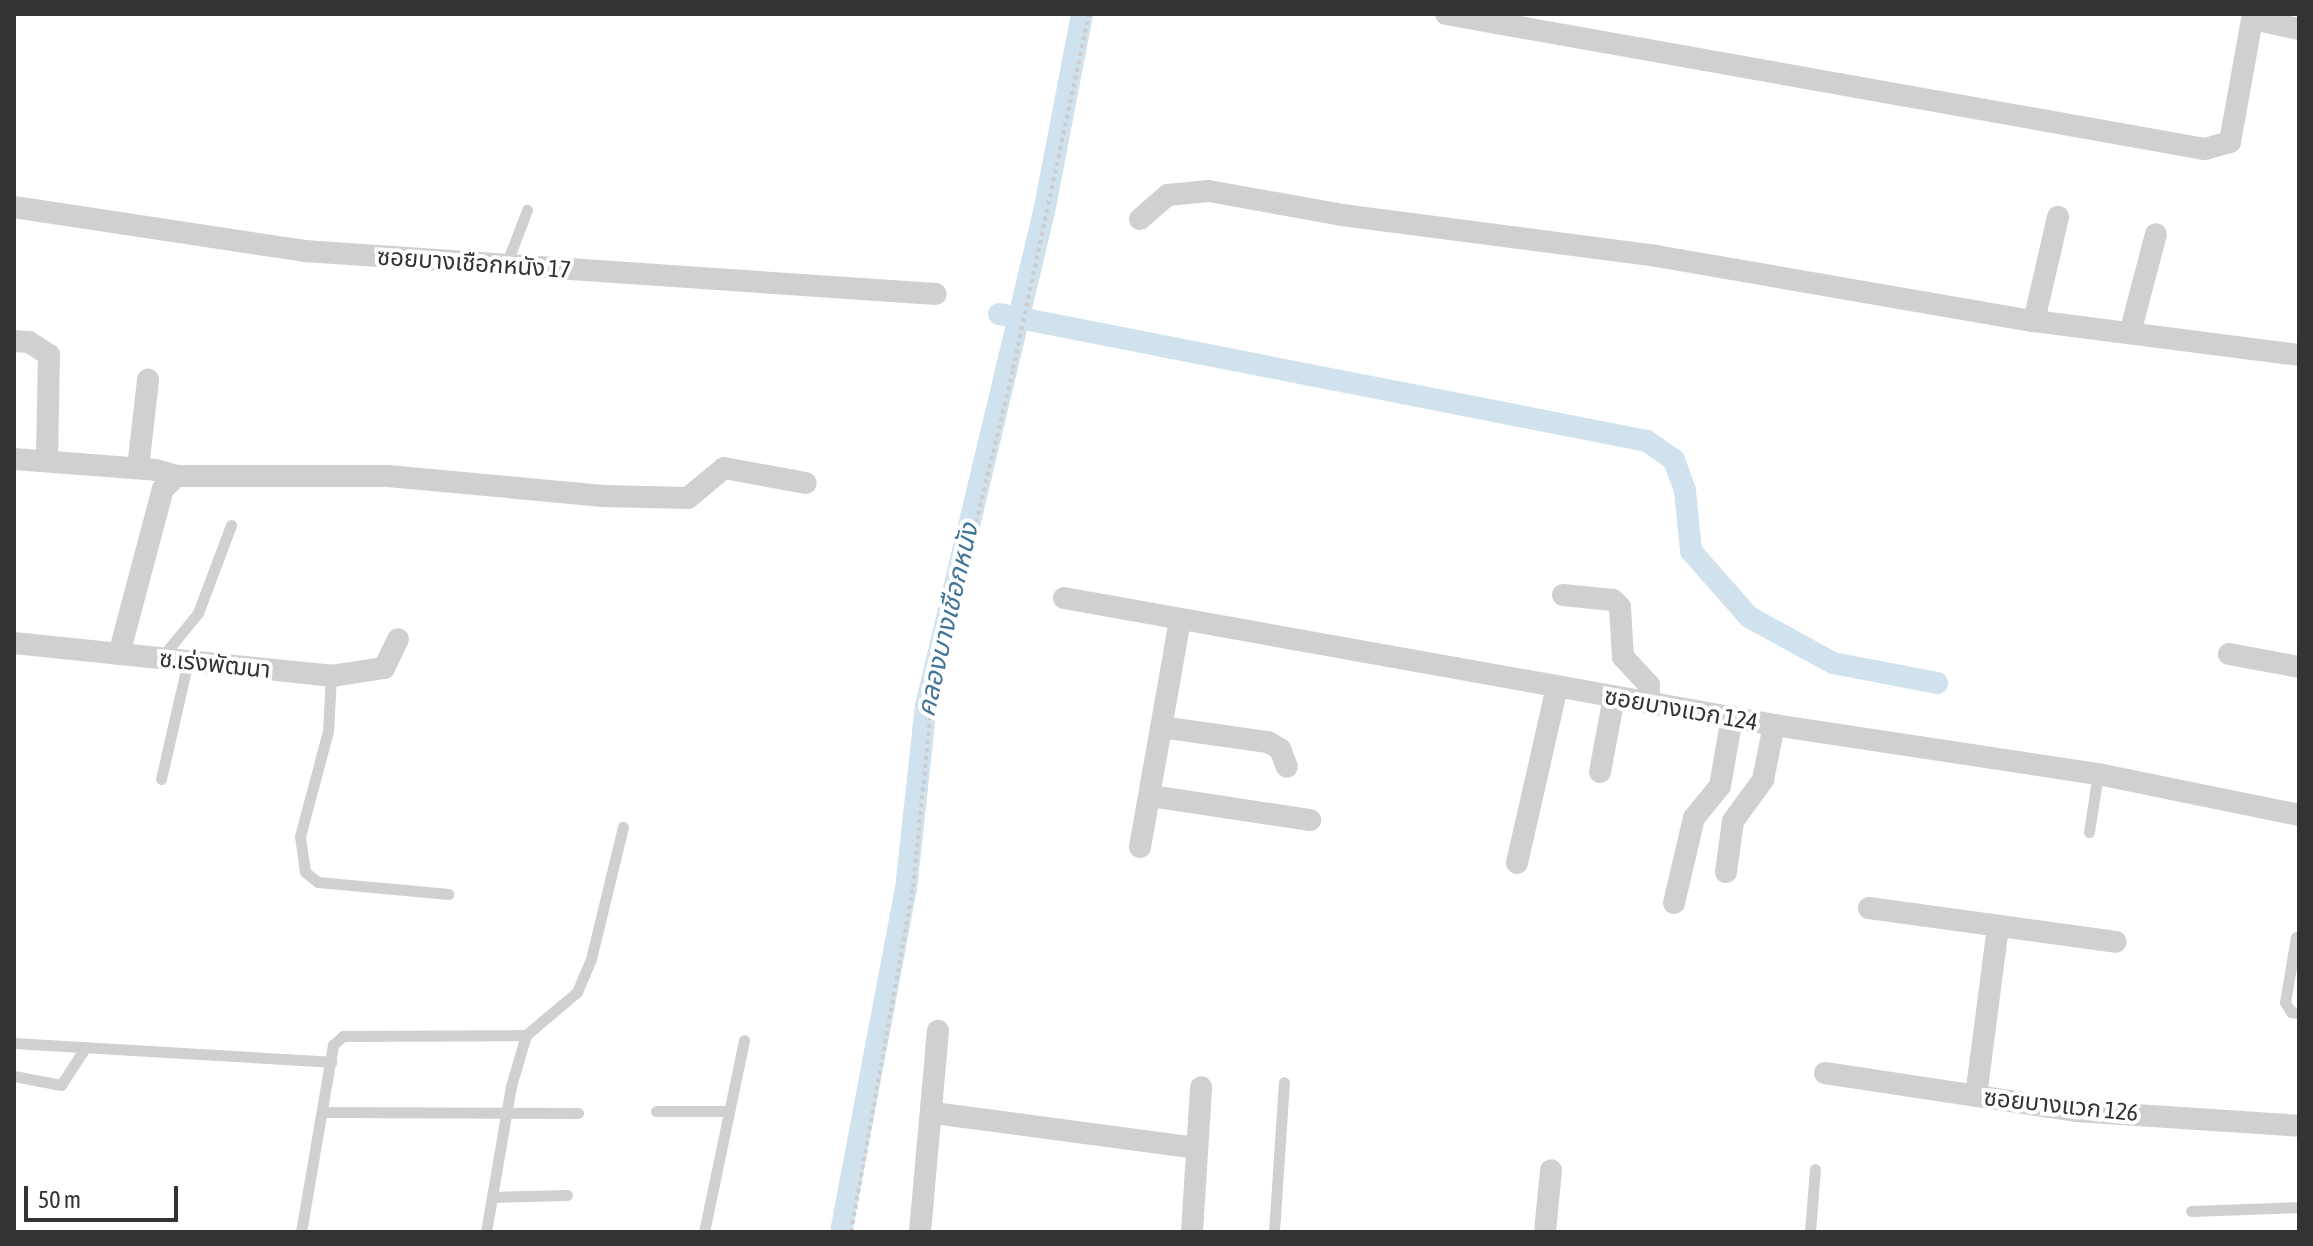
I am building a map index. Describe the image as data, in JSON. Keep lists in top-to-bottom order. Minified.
{"streets":{"street":["ซอยบางเชือกหนัง 17","ซ.เร่งพัฒนา","ซอยบางแวก 124","ซอยบางแวก 126"]},"water":["คลองบางเชือกหนัง"],"scale_bar":"50 m"}
